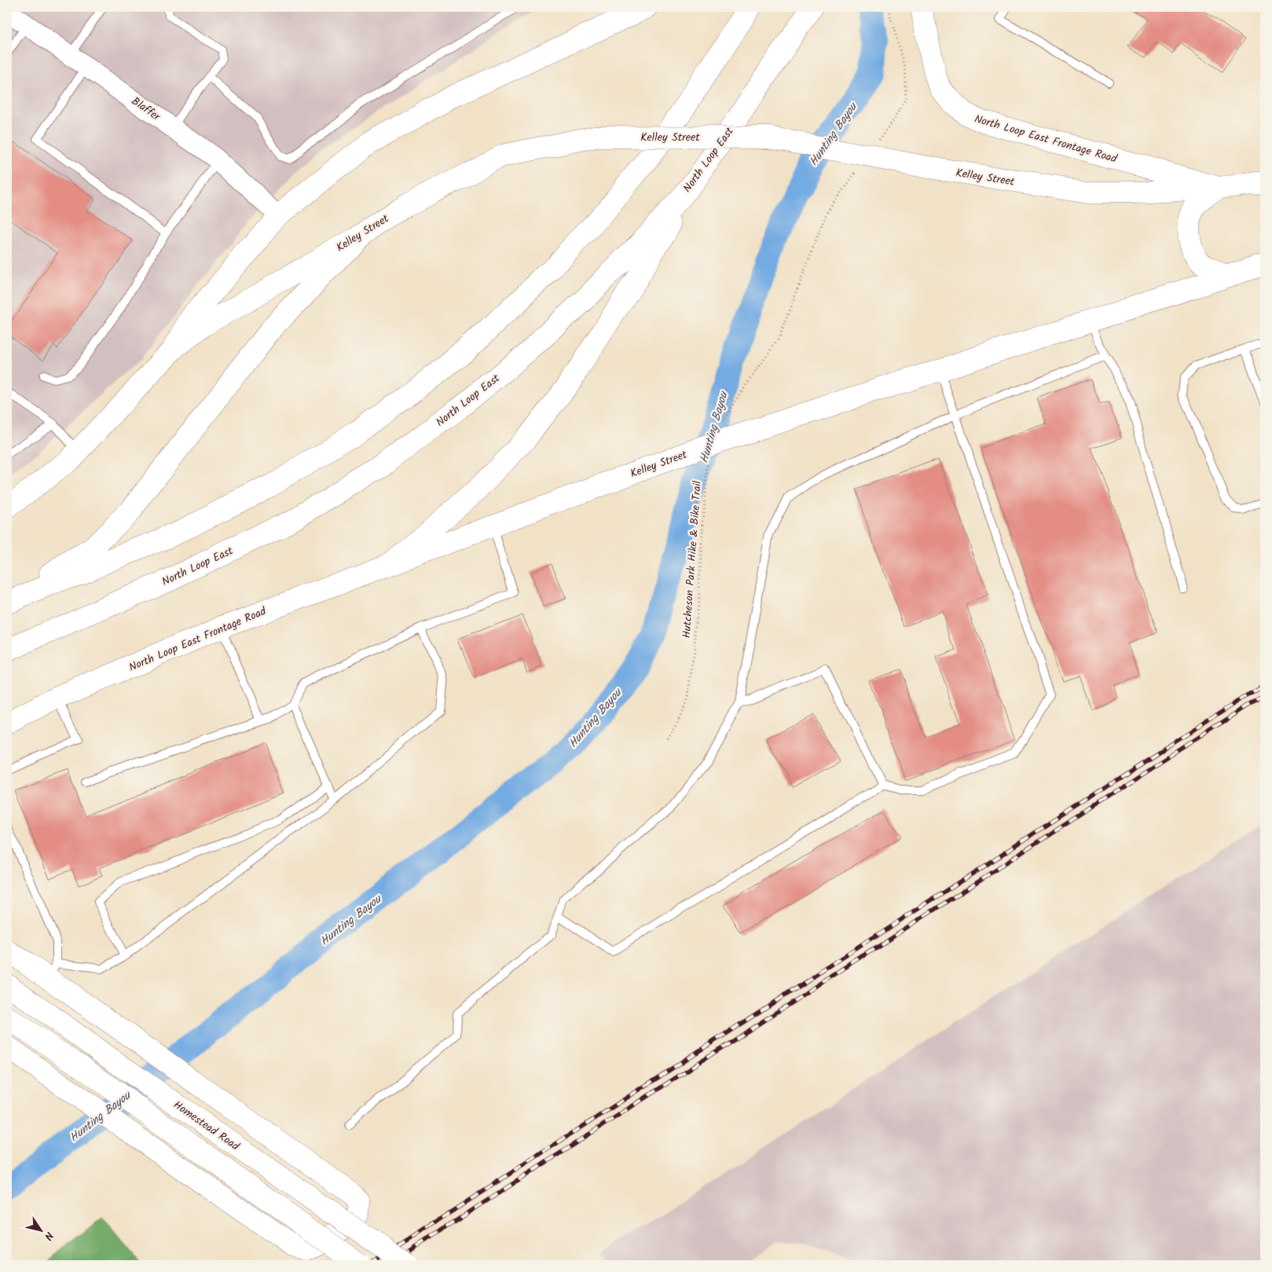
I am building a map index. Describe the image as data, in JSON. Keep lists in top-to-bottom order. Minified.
{"streets":{"main road":["Kelley Street","North Loop East Frontage Road","North Loop East","Homestead Road"],"street":["Blaffer"],"path":["Hutcheson Park Hike & Bike Trail"]},"crossings":[["Kelley Street","North Loop East Frontage Road"]],"water":["Hunting Bayou"],"north":"bottom right"}
